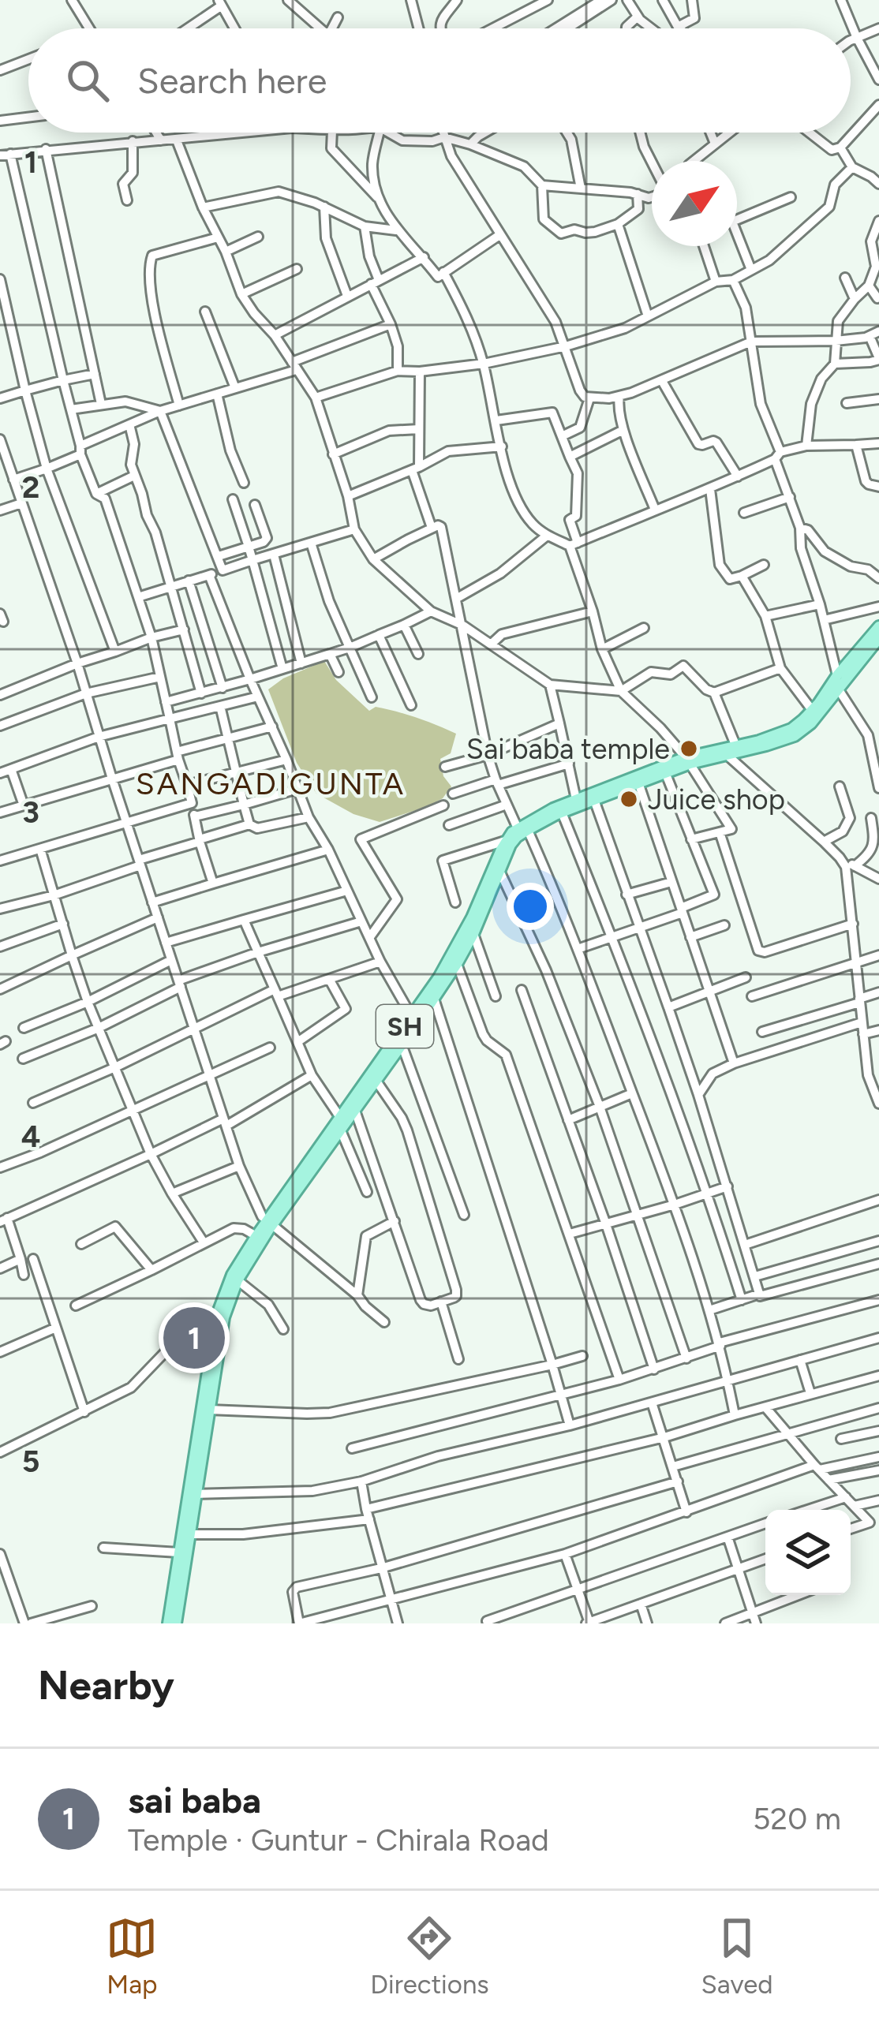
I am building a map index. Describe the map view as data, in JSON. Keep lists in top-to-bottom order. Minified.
{"streets":{"main road":["SH"]},"districts":["SANGADIGUNTA"],"places":["Sai baba temple","Juice shop"],"north":"top right","page":{"search":"Search here","pins":"1","heading":"Nearby","list":[{"mark":"1","name":"sai baba","note":"Temple · Guntur - Chirala Road","value":"520 m"}],"nav":["Map","Directions","Saved"]},"grid":{"rows":["1","2","3","4","5"]}}
